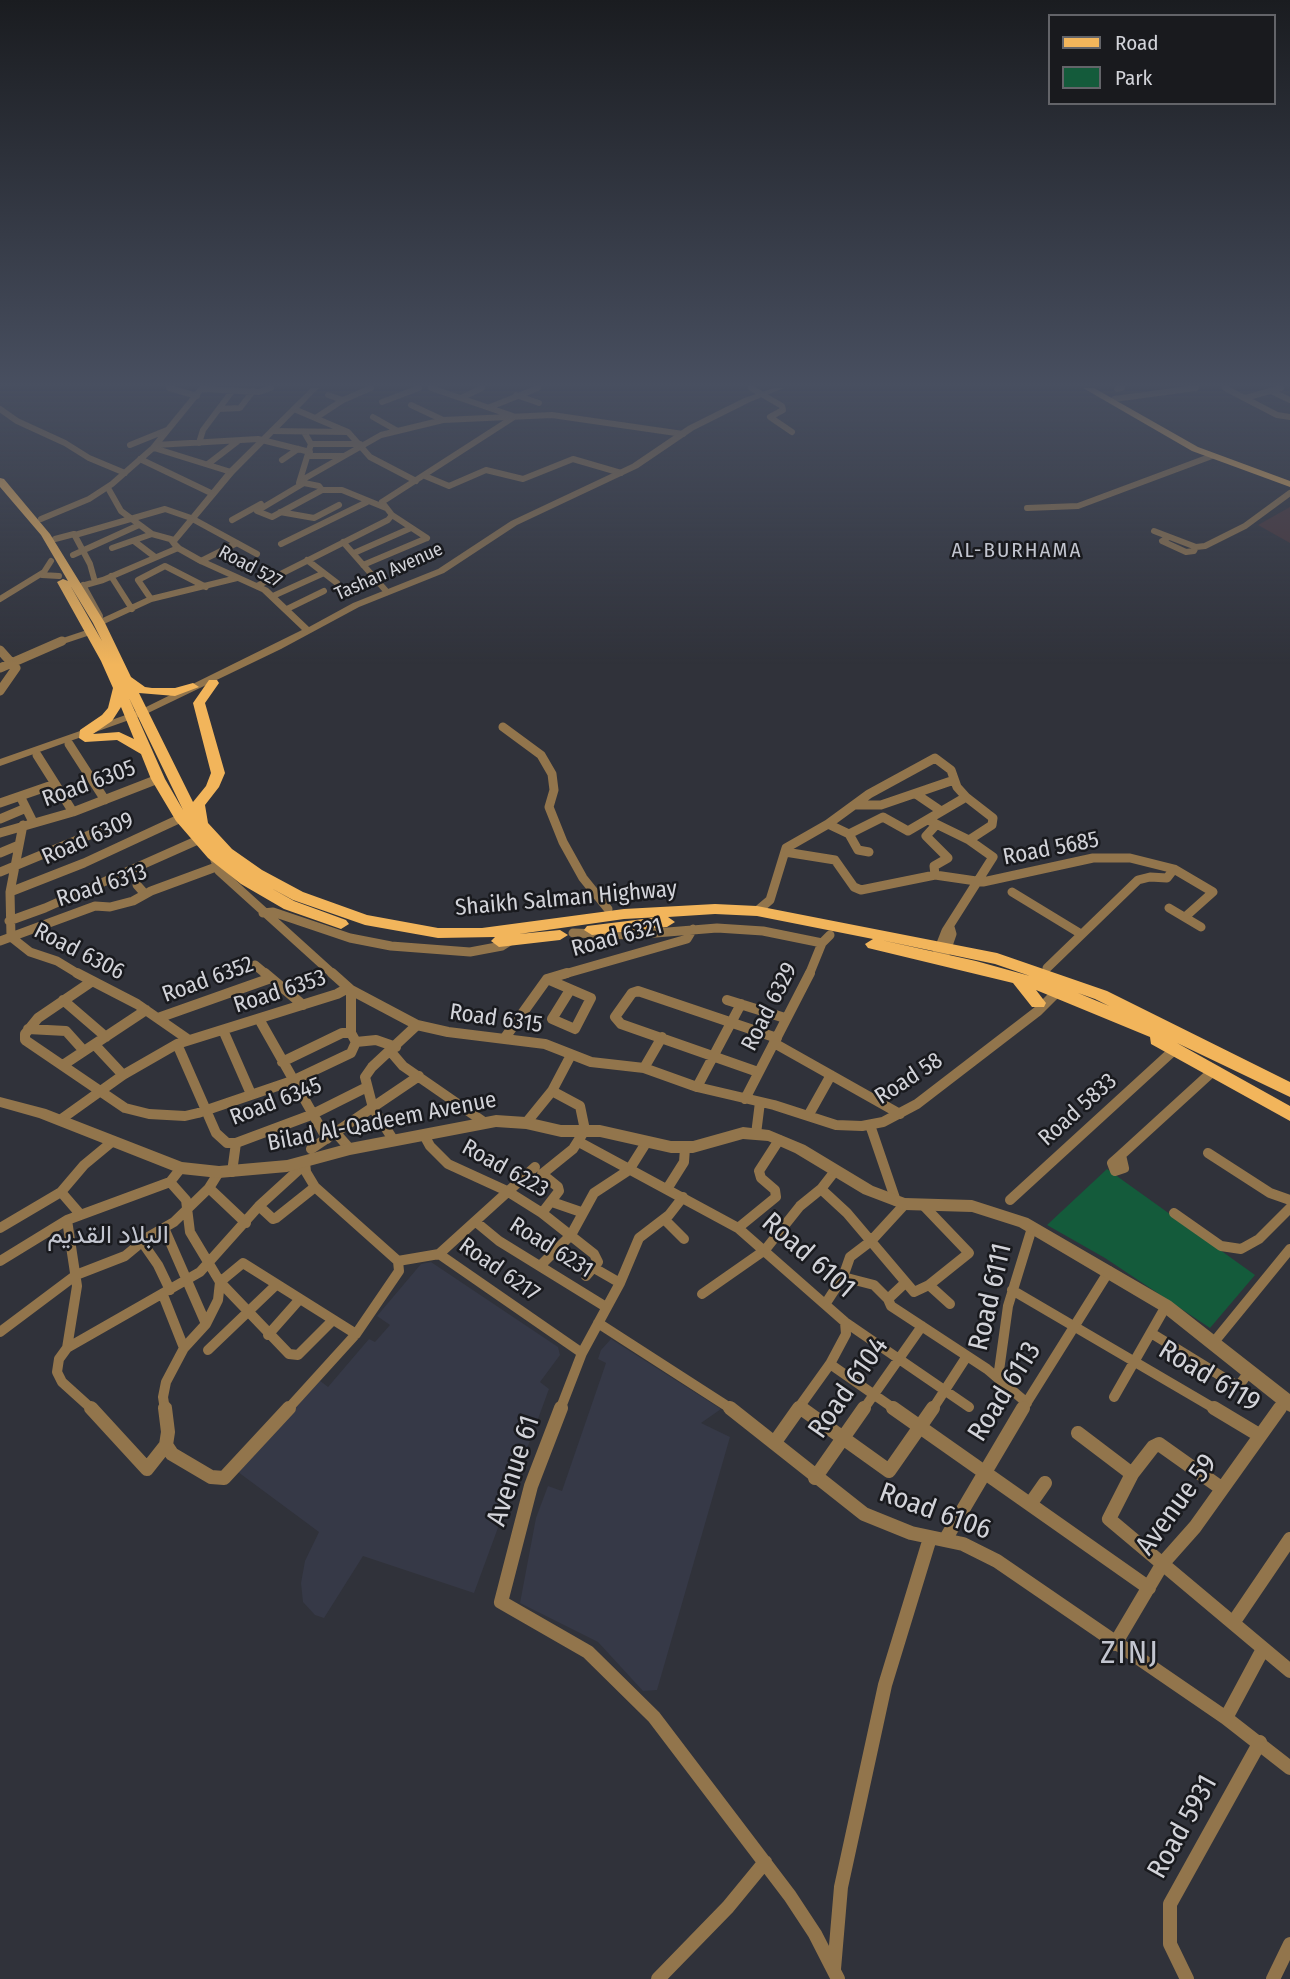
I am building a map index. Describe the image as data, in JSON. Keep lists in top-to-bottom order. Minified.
{"streets":{"main road":["Shaikh Salman Highway"],"street":["Road 527","Tashan Avenue","Road 6305","Road 6309","Road 5685","Road 6313","Road 6321","Road 6306","Road 6352","Road 6353","Road 6329","Road 6315","Road 58","Road 6345","Road 5833","Bilad Al-Qadeem Avenue","Road 6223","Road 6231","Road 6101","Road 6217","Road 6111","Road 6119","Road 6104","Road 6113","Avenue 61","Avenue 59","Road 6106","Road 5931"]},"crossings":[["Road 527","Tashan Avenue"],["Tashan Avenue","Shaikh Salman Highway"],["Road 6305","Shaikh Salman Highway"],["Road 6305","Road 6306"],["Road 6309","Shaikh Salman Highway"],["Road 6309","Road 6306"],["Road 5685","Road 58"],["Road 6313","Shaikh Salman Highway"],["Road 6313","Road 6306"],["Road 6313","Road 6315"],["Shaikh Salman Highway","Road 6329"],["Shaikh Salman Highway","Road 6315"],["Shaikh Salman Highway","Road 58"],["Road 6321","Road 6315"],["Road 6306","Road 6352"],["Road 6306","Road 6353"],["Road 6352","Road 6353"],["Road 6353","Road 6315"],["Road 6353","Road 6345"],["Road 6353","Bilad Al-Qadeem Avenue"],["Road 6329","Road 6315"],["Road 6315","Road 58"],["Road 58","Bilad Al-Qadeem Avenue"],["Bilad Al-Qadeem Avenue","Road 6223"],["Bilad Al-Qadeem Avenue","Road 6101"],["Bilad Al-Qadeem Avenue","Road 6111"],["Bilad Al-Qadeem Avenue","Road 6119"],["Bilad Al-Qadeem Avenue","Road 6113"],["Bilad Al-Qadeem Avenue","Avenue 59"],["Road 6223","Avenue 61"],["Road 6231","Avenue 61"],["Road 6101","Road 6104"],["Road 6101","Avenue 61"],["Road 6217","Avenue 61"],["Road 6111","Road 6119"],["Road 6119","Road 6113"],["Road 6119","Avenue 59"],["Road 6104","Road 6106"],["Road 6113","Road 6106"],["Avenue 61","Road 6106"],["Avenue 59","Road 6106"],["Road 6106","Road 5931"]],"districts":["AL-BURHAMA","البلاد القديم","ZINJ"],"legend":["Road","Park"]}
